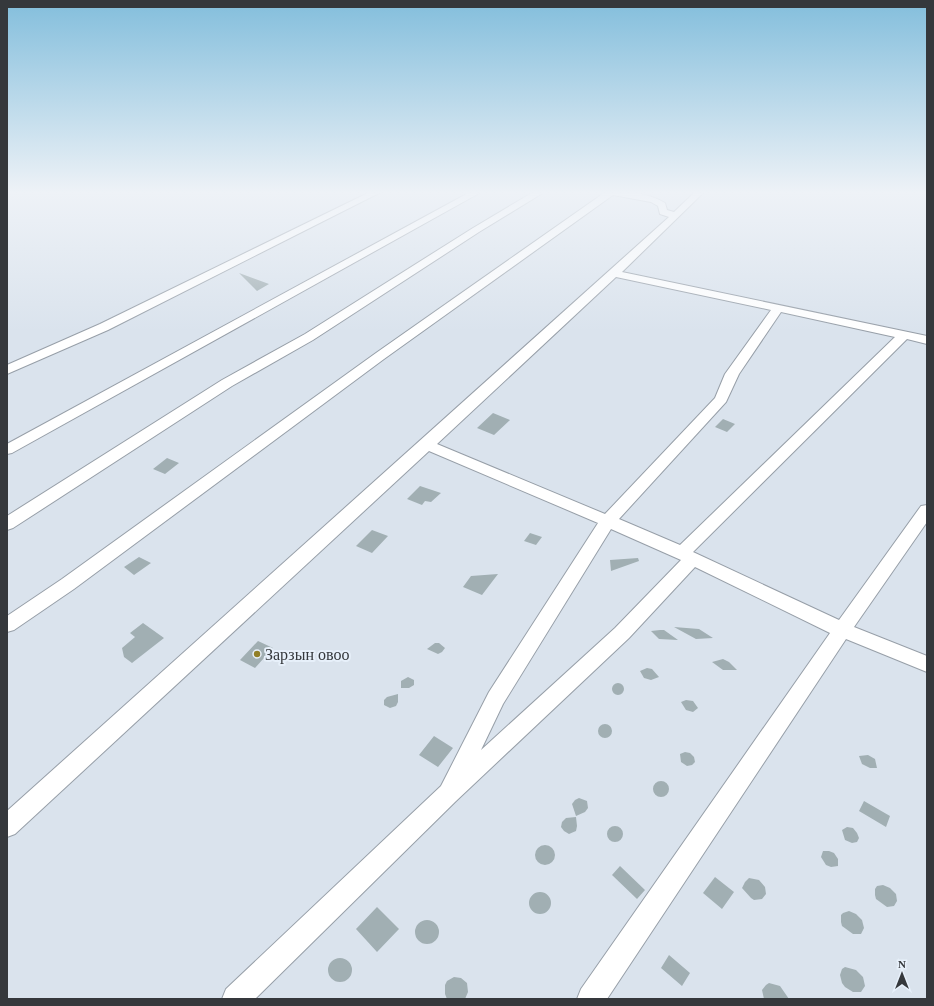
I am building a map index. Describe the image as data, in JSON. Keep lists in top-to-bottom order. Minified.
{"places":["Зарзын овоо"],"north":"top"}
